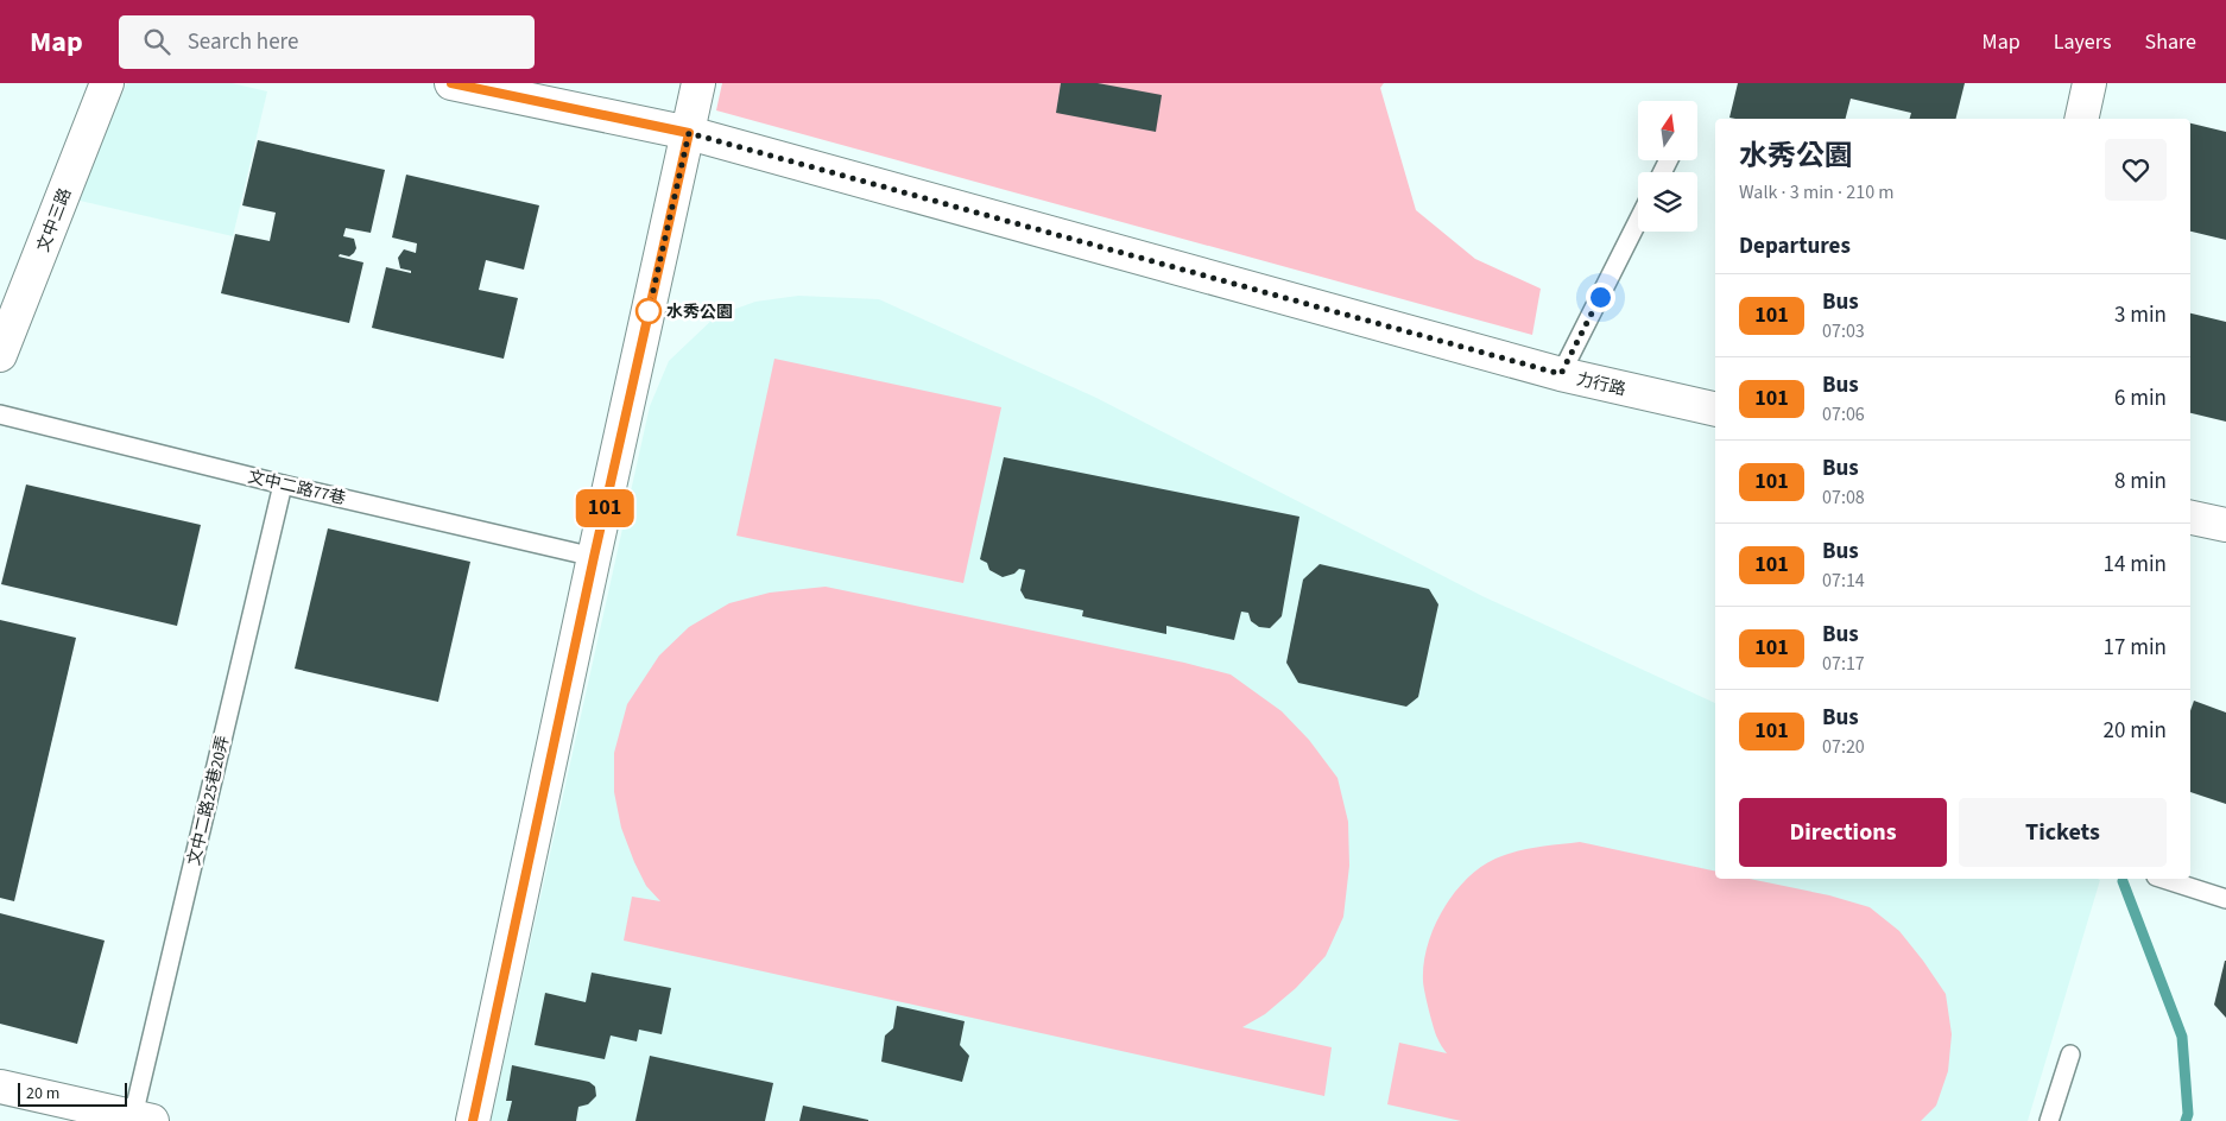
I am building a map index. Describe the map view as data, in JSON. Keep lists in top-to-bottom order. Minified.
{"streets":{"street":["文中三路","力行路"],"lane":["文中二路77巷","文中二路25巷20弄"]},"crossings":[["文中二路77巷","文中二路25巷20弄"]],"places":["水秀公園"],"lines":["bus line 101"],"scale_bar":"20 m","north":"top","page":{"header":"Map","search":"Search here","nav":["Map","Layers","Share"],"on_map":"101","heading":[["水秀公園","Walk · 3 min · 210 m"],"Departures"],"list":[{"mark":"101","name":"Bus","note":"07:03","value":"3 min"},{"mark":"101","name":"Bus","note":"07:06","value":"6 min"},{"mark":"101","name":"Bus","note":"07:08","value":"8 min"},{"mark":"101","name":"Bus","note":"07:14","value":"14 min"},{"mark":"101","name":"Bus","note":"07:17","value":"17 min"},{"mark":"101","name":"Bus","note":"07:20","value":"20 min"}],"buttons":["Directions","Tickets"],"scale":"20 m"}}
